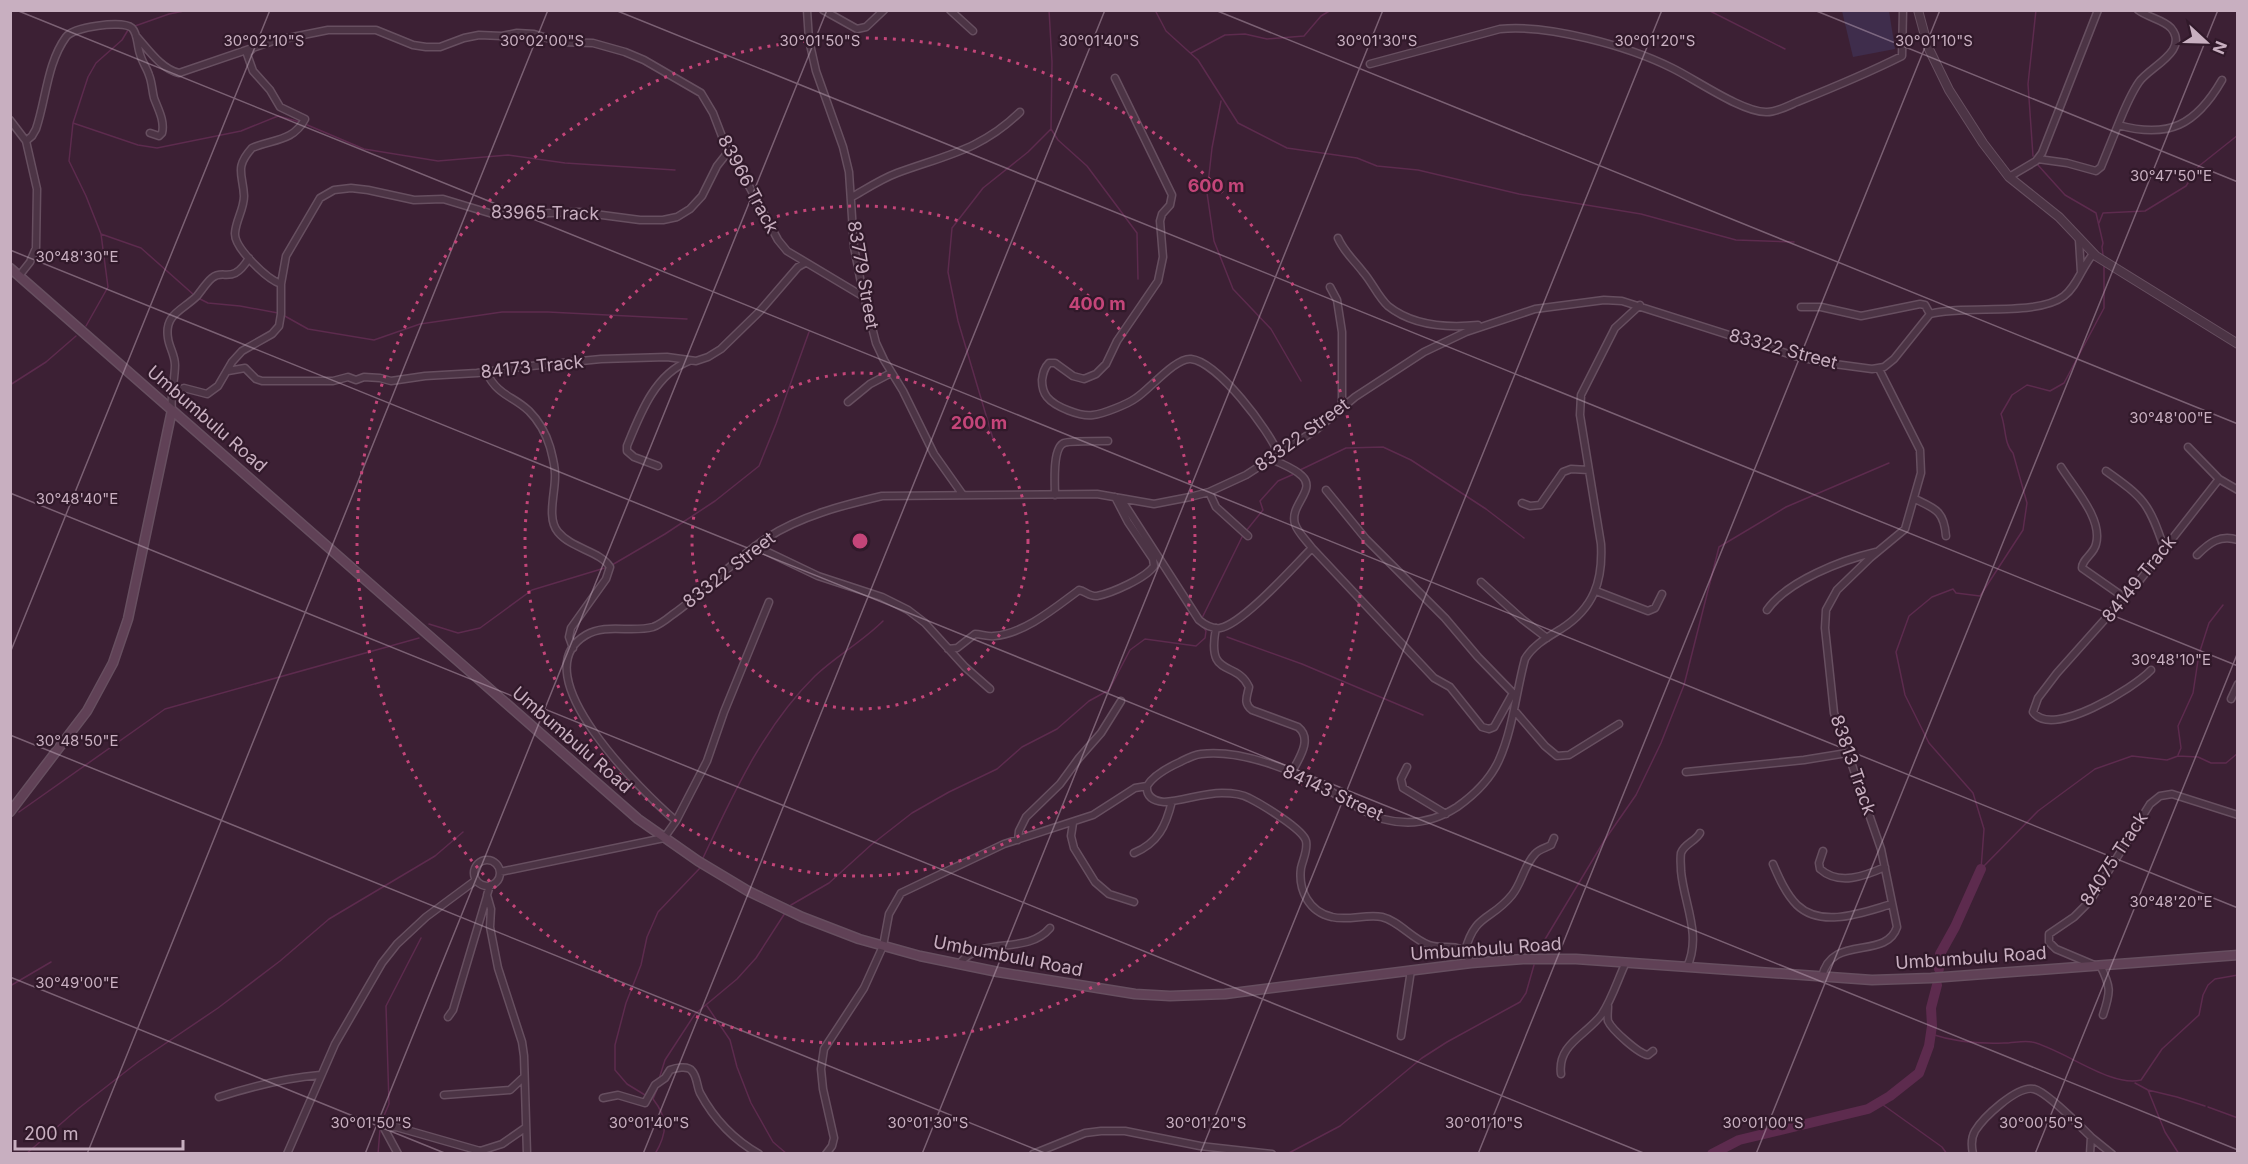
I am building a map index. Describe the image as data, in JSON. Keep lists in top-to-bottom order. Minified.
{"streets":{"main road":["Umbumbulu Road"],"street":["83966 Track","83965 Track","83779 Street","83322 Street","84173 Track","84149 Track","83813 Track","84143 Street","84075 Track"]},"crossings":[["83966 Track","83965 Track"],["83966 Track","83779 Street"],["83966 Track","84173 Track"],["83965 Track","84173 Track"],["83779 Street","83322 Street"],["83322 Street","83813 Track"],["Umbumbulu Road","83813 Track"],["Umbumbulu Road","84143 Street"],["Umbumbulu Road","84075 Track"]],"scale_bar":"200 m","north":"right","coordinates":["30°01'20\"S","30°01'10\"S","30°02'10\"S","30°02'00\"S","30°01'50\"S","30°01'40\"S","30°01'30\"S","30°47'50\"E","30°48'30\"E","30°48'00\"E","30°48'40\"E","30°48'10\"E","30°48'50\"E","30°48'20\"E","30°49'00\"E","30°01'00\"S","30°00'50\"S"],"rings":["600 m","400 m","200 m"]}
